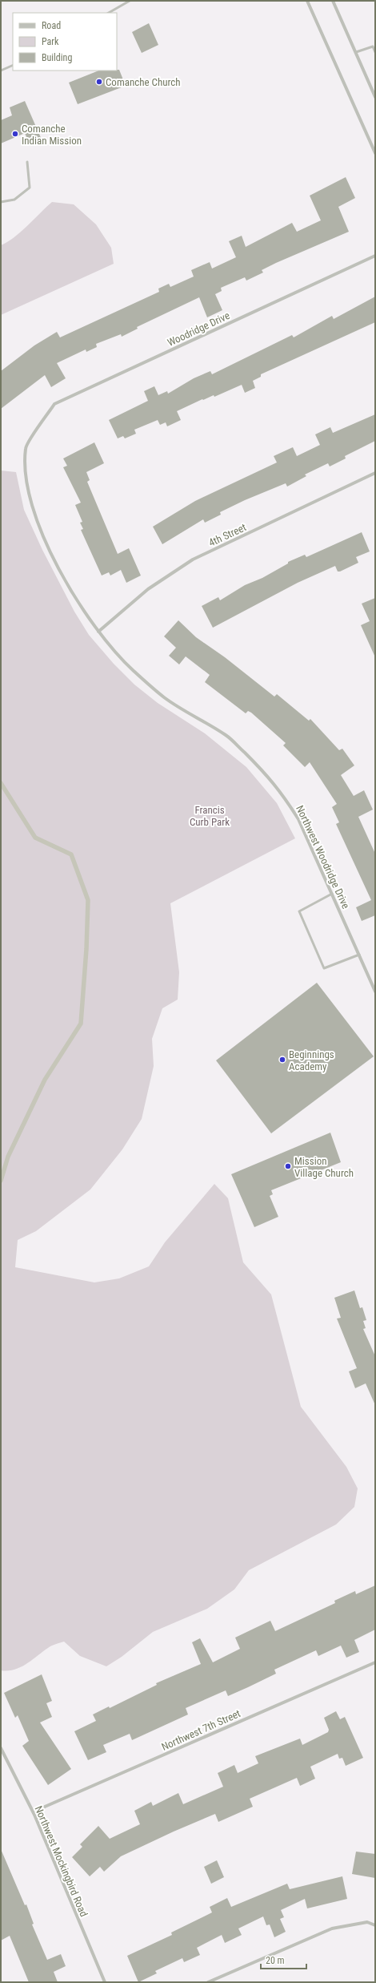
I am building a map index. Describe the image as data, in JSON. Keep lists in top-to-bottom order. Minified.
{"streets":{"street":["Woodridge Drive","4th Street","Northwest Woodridge Drive","Northwest 7th Street","Northwest Mockingbird Road"]},"crossings":[["Woodridge Drive","Northwest Woodridge Drive"],["4th Street","Northwest Woodridge Drive"],["Northwest 7th Street","Northwest Mockingbird Road"]],"parks":["Francis Curb Park"],"places":["Comanche Church","Comanche Indian Mission","Beginnings Academy","Mission Village Church"],"legend":["Road","Park","Building"],"scale_bar":"20 m"}
